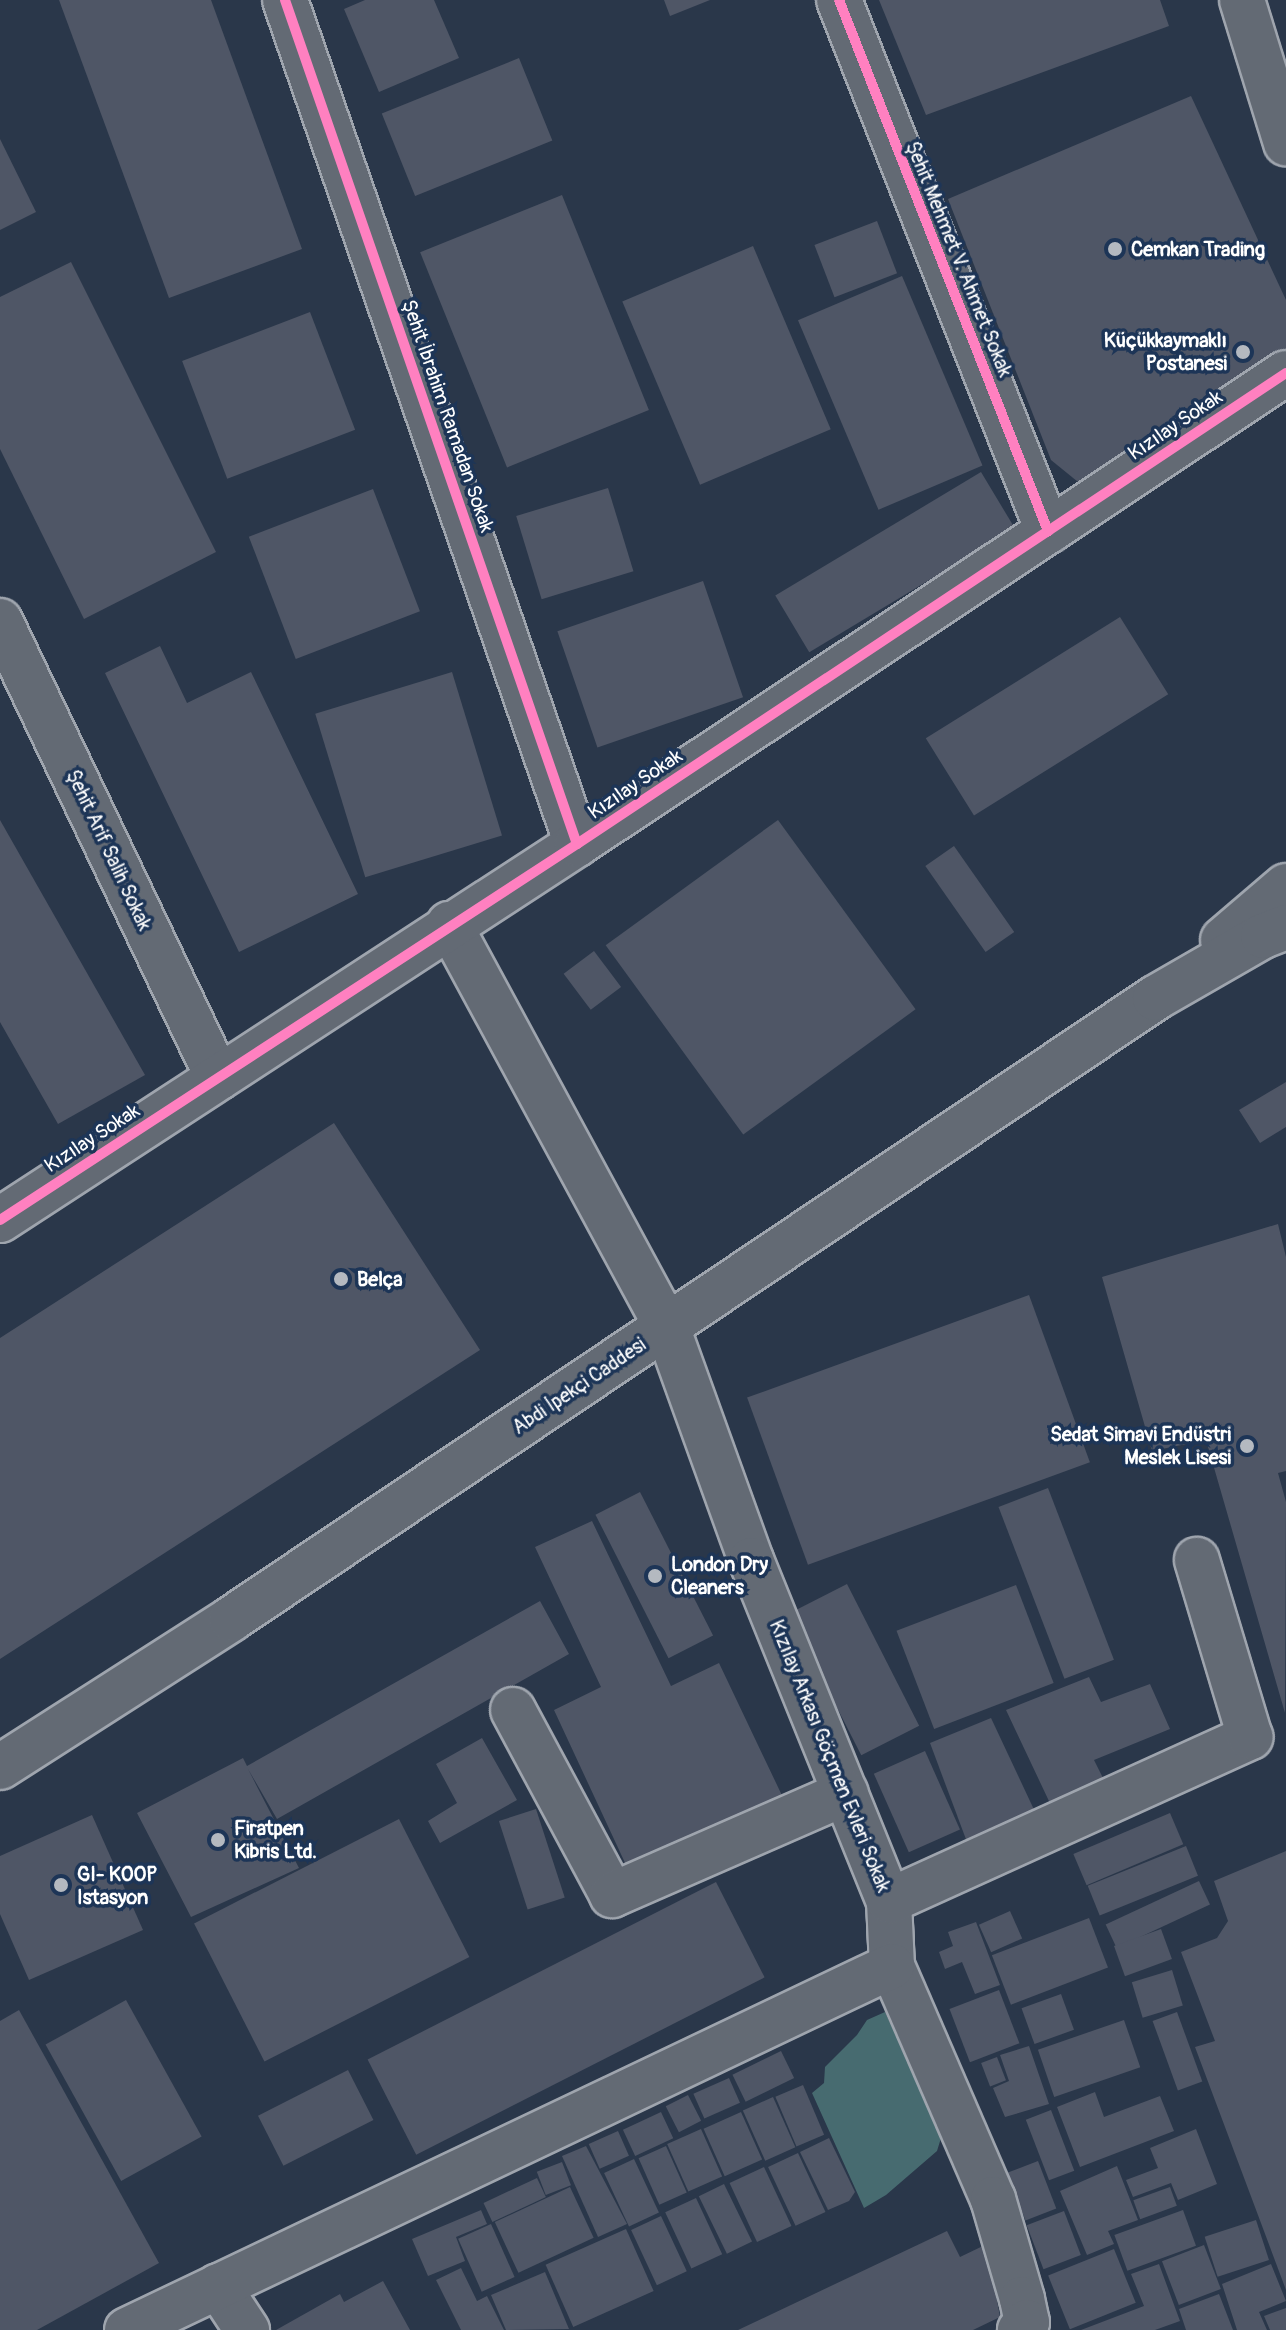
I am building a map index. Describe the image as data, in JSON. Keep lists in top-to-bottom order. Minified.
{"streets":{"street":["Şehit Mehmet V. Ahmet Sokak","Şehit İbrahim Ramadan Sokak","Kızılay Sokak","Şehit Arif Salih Sokak","Abdi İpekçi Caddesi","Kızılay Arkası Göçmen Evleri Sokak"]},"crossings":[["Şehit Mehmet V. Ahmet Sokak","Kızılay Sokak"],["Şehit İbrahim Ramadan Sokak","Kızılay Sokak"],["Kızılay Sokak","Şehit Arif Salih Sokak"],["Kızılay Sokak","Kızılay Arkası Göçmen Evleri Sokak"],["Abdi İpekçi Caddesi","Kızılay Arkası Göçmen Evleri Sokak"]],"places":["Cemkan Trading","Küçükkaymaklı Postanesi","Belça","Sedat Simavi Endüstri Meslek Lisesi","London Dry Cleaners","Firatpen Kibris Ltd.","GI- KOOP Istasyon"]}
